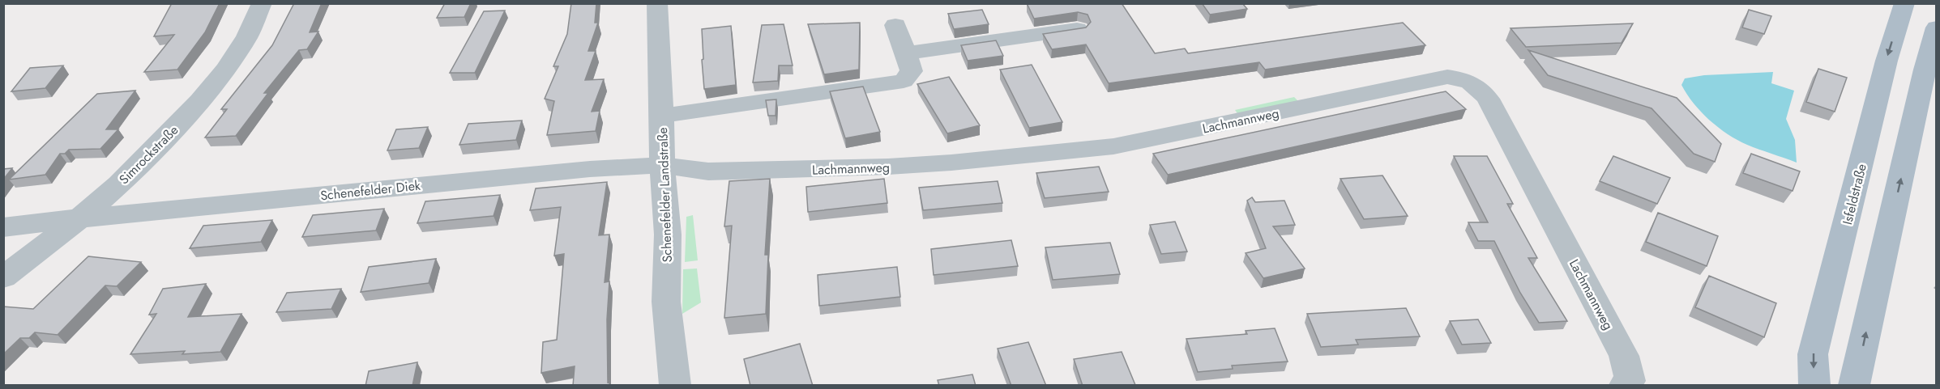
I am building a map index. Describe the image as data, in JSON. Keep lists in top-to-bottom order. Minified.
{"streets":{"main road":["Isfeldstraße"],"street":["Lachmannweg","Simrockstraße","Schenefelder Diek","Schenefelder Landstraße"]},"crossings":[["Lachmannweg","Schenefelder Diek"],["Lachmannweg","Schenefelder Landstraße"],["Simrockstraße","Schenefelder Diek"],["Schenefelder Diek","Schenefelder Landstraße"]]}
